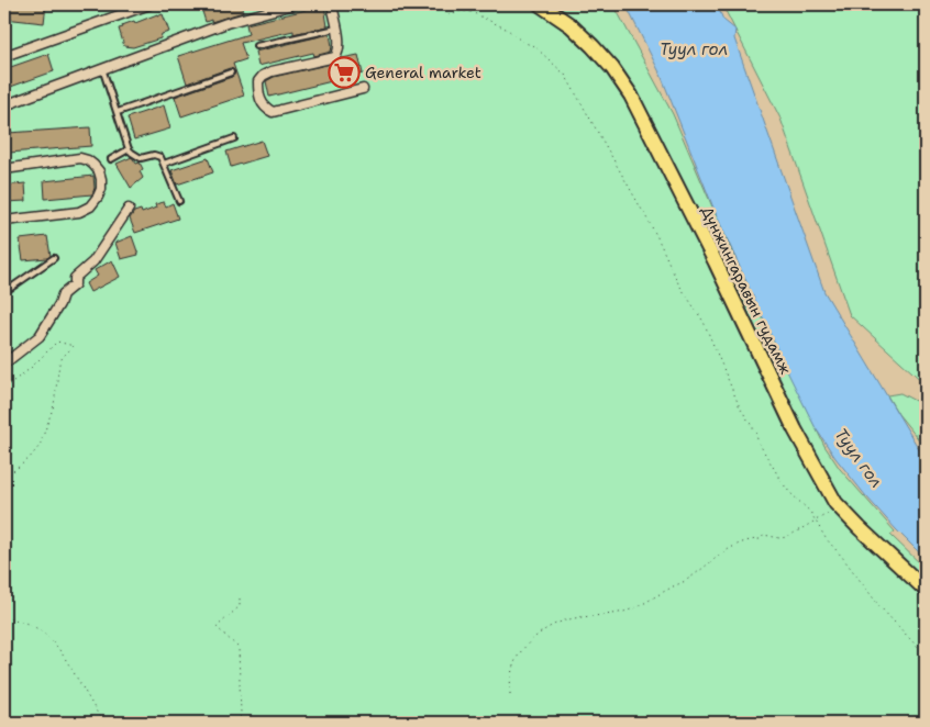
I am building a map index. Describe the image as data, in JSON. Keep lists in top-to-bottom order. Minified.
{"streets":{"main road":["Дүнжингаравын гудамж"]},"water":["Туул гол"],"places":{"supermarket":["General market"]}}
